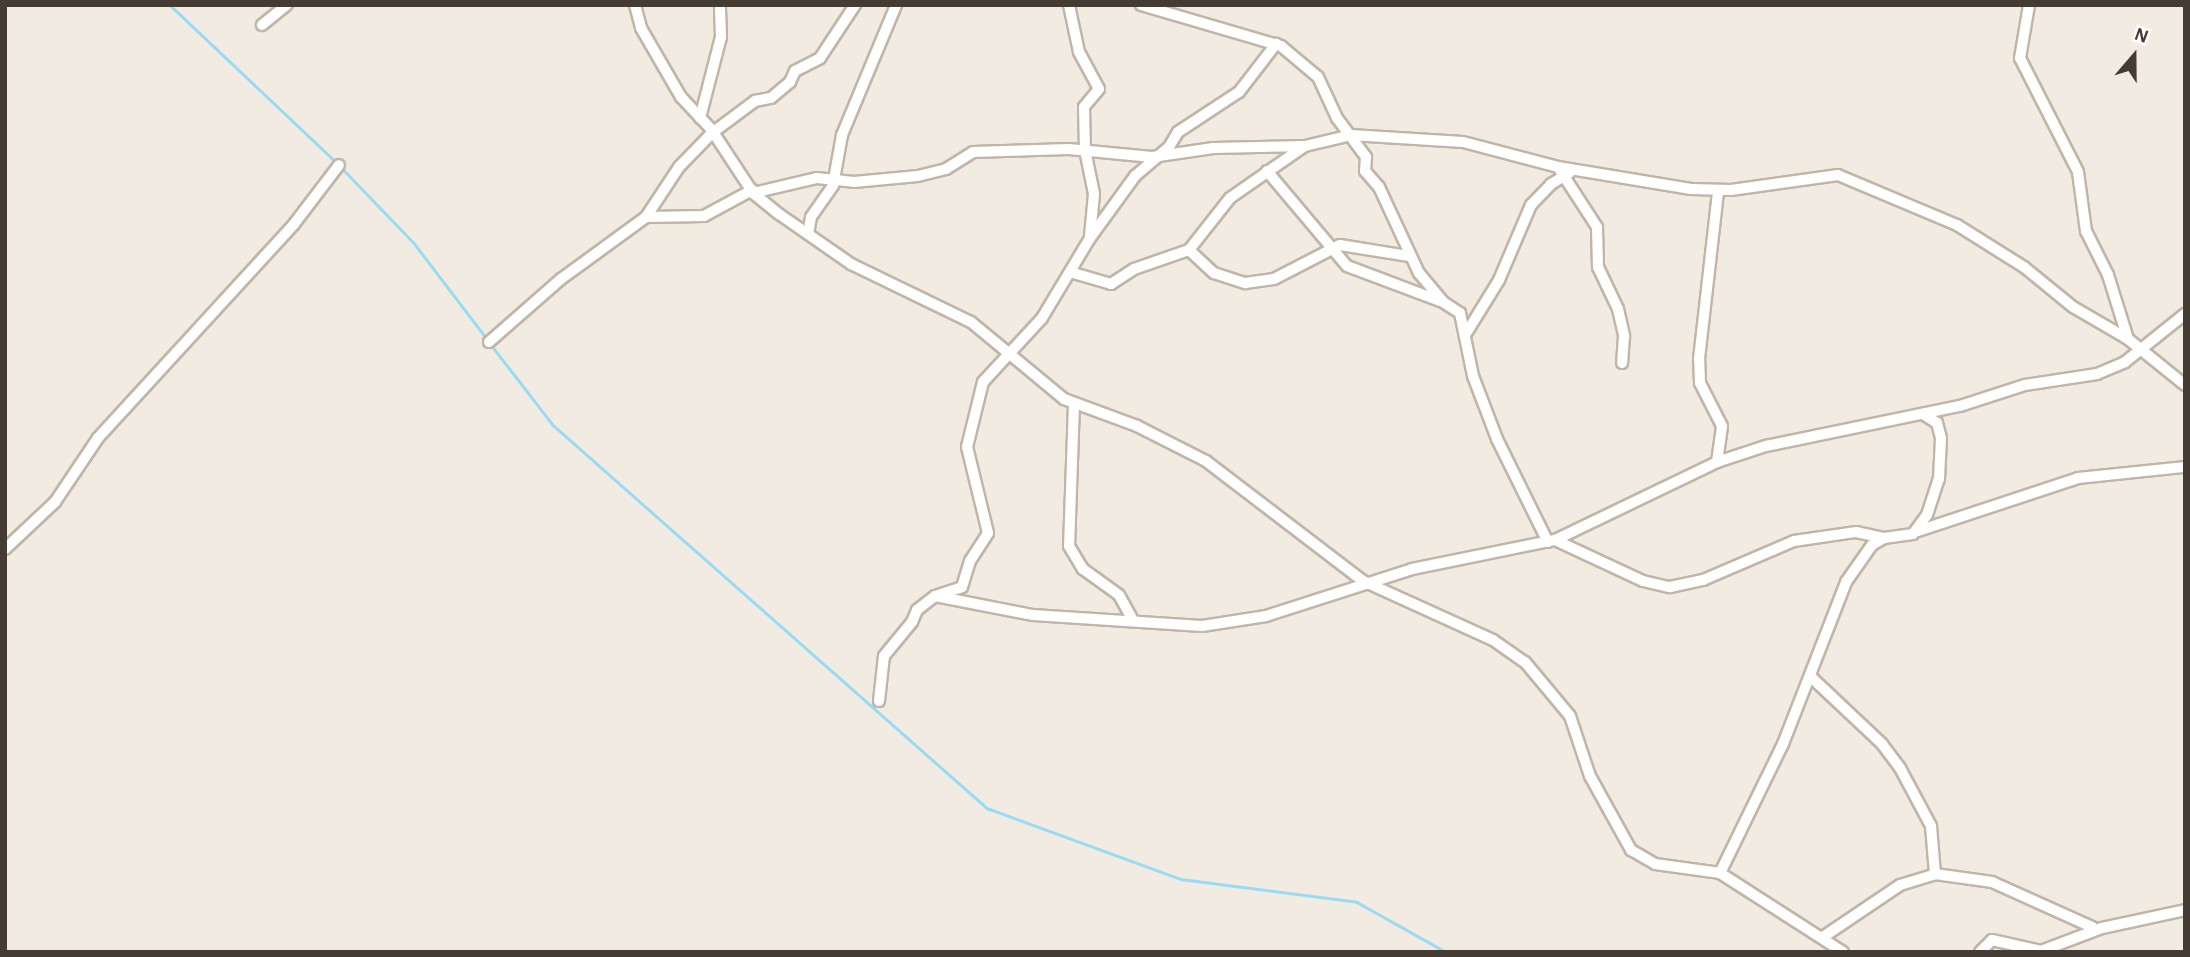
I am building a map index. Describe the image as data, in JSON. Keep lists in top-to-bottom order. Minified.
{"north":"top"}
